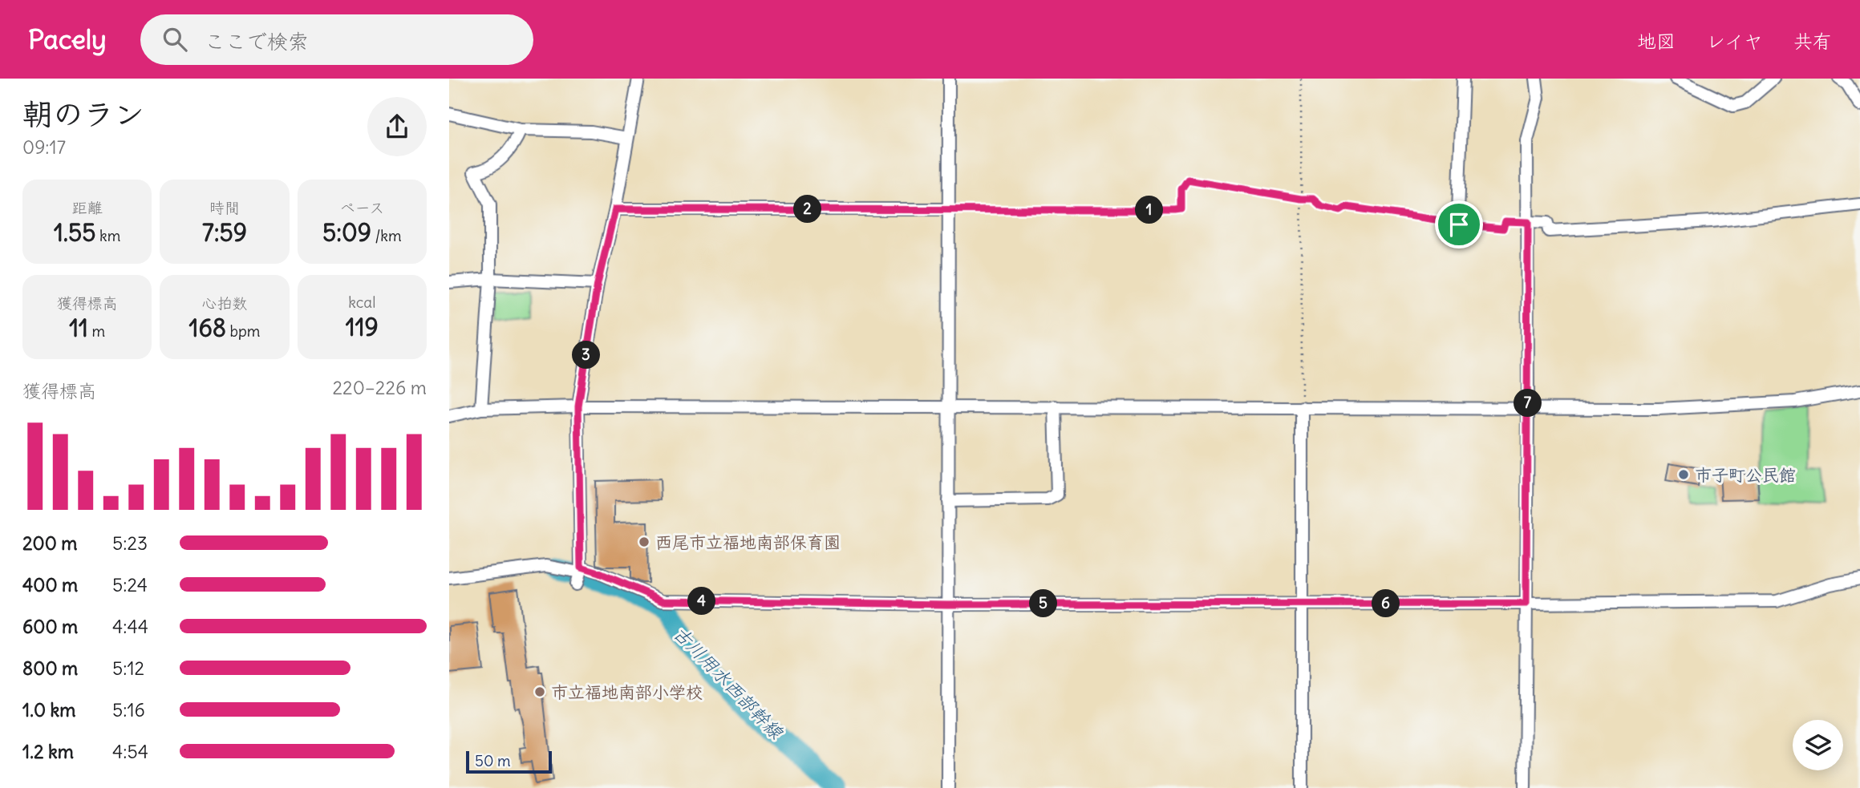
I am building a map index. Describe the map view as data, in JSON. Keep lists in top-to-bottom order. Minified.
{"water":["古川用水西部幹線"],"places":["市子町公民館","西尾市立福地南部保育園","市立福地南部小学校"],"scale_bar":"50 m","page":{"header":"Pacely","search":"ここで検索","nav":["地図","レイヤ","共有"],"heading":["朝のラン","09:17"],"stats":[["距離","1.55 km"],["時間","7:59"],["ペース","5:09 /km"],["獲得標高","11 m"],["心拍数","168 bpm"],["kcal","119"]],"pins":["2","1","3","7","4","5","6"],"chart":["獲得標高","220–226 m"],"list":[{"name":"200 m","note":"5:23"},{"name":"400 m","note":"5:24"},{"name":"600 m","note":"4:44"},{"name":"800 m","note":"5:12"},{"name":"1.0 km","note":"5:16"},{"name":"1.2 km","note":"4:54"}],"scale":"50 m"}}
